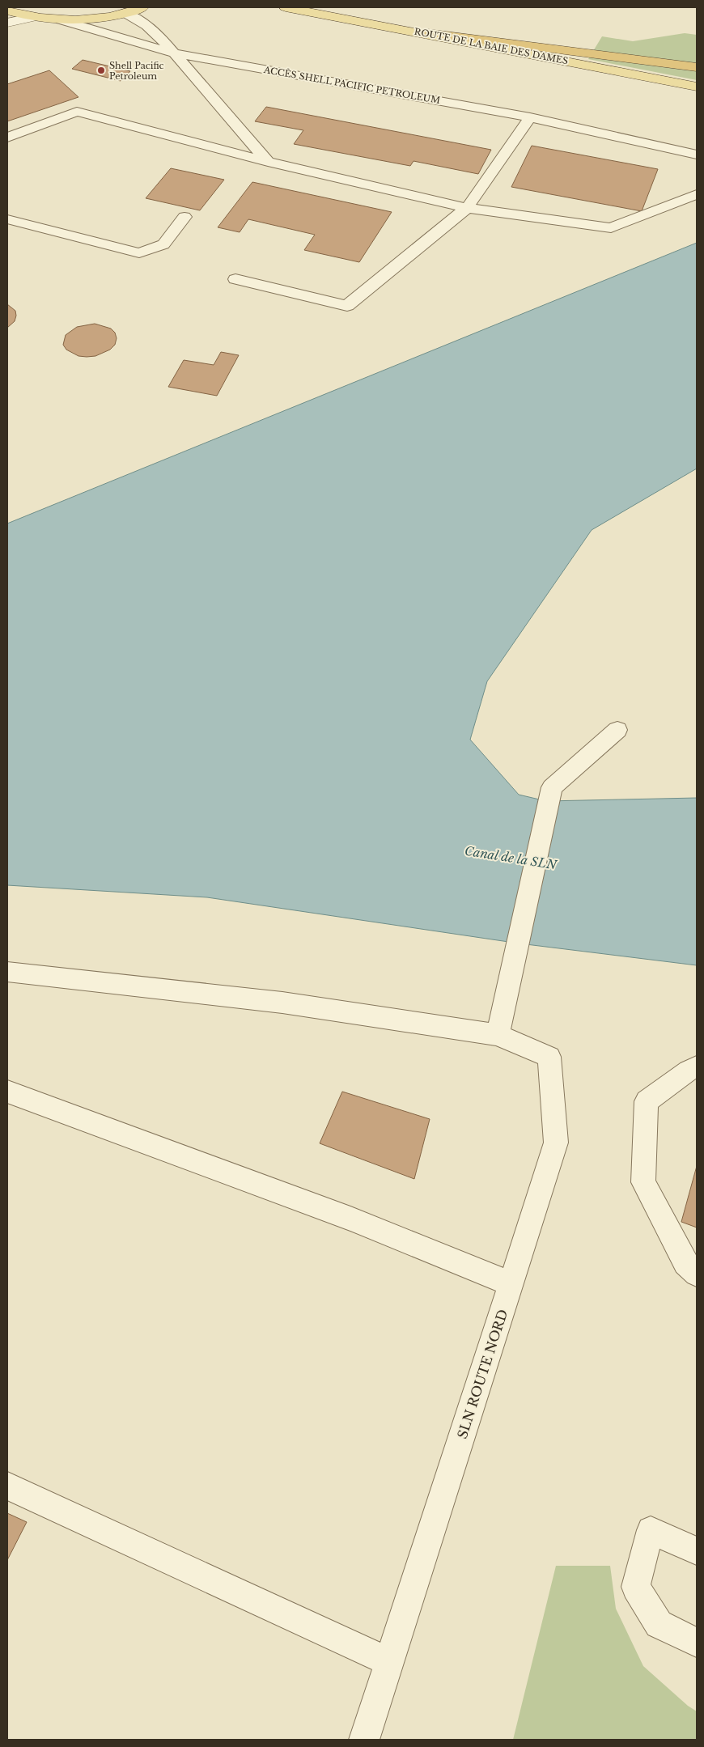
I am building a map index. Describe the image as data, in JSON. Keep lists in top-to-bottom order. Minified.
{"streets":{"main road":["ROUTE DE LA BAIE DES DAMES"],"lane":["ACCÈS SHELL PACIFIC PETROLEUM","SLN ROUTE NORD"]},"water":["Canal de la SLN"],"places":["Shell Pacific Petroleum"]}
